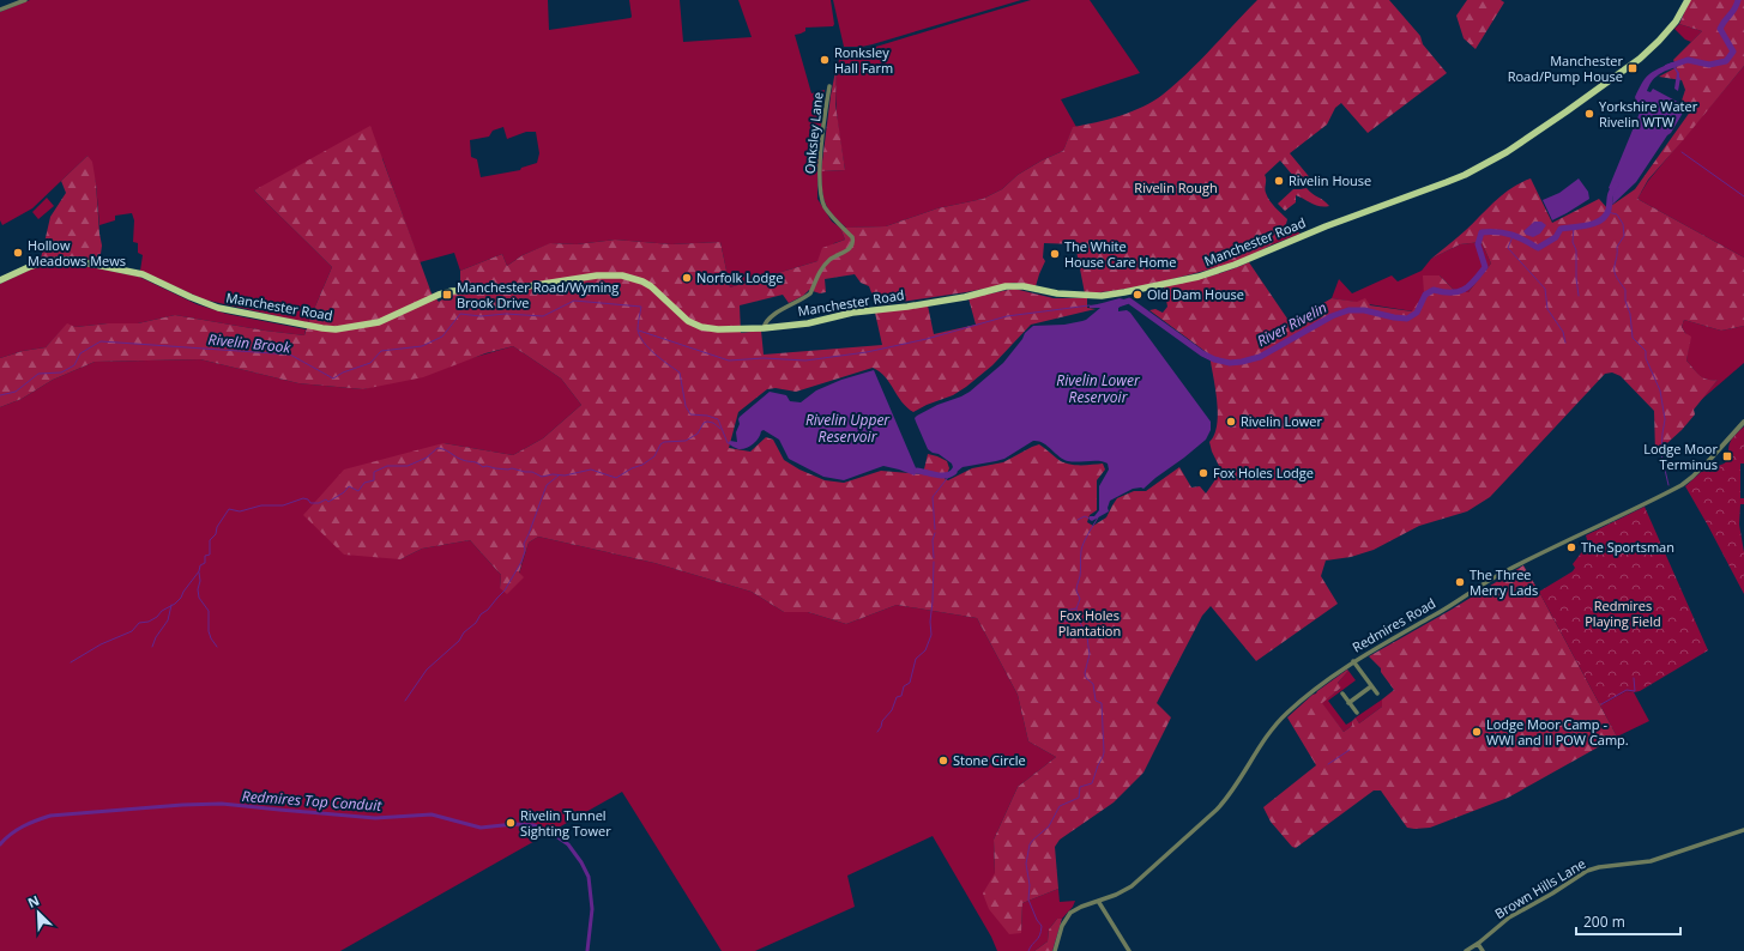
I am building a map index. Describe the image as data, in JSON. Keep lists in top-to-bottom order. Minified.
{"streets":{"main road":["Manchester Road"],"street":["Onksley Lane","Redmires Road","Brown Hills Lane"]},"crossings":[["Onksley Lane","Manchester Road"]],"water":["River Rivelin","Rivelin Brook","Rivelin Lower Reservoir","Rivelin Upper Reservoir","Redmires Top Conduit"],"parks":["Rivelin Rough","Redmires Playing Field","Fox Holes Plantation"],"places":{"other":["Ronksley Hall Farm","Yorkshire Water Rivelin WTW","Rivelin House","Hollow Meadows Mews","The White House Care Home","Norfolk Lodge","Old Dam House","Rivelin Lower","Fox Holes Lodge","The Sportsman","The Three Merry Lads","Lodge Moor Camp - WWI and II POW Camp.","Stone Circle","Rivelin Tunnel Sighting Tower"],"transit":["Manchester Road/Pump House","Manchester Road/Wyming Brook Drive","Lodge Moor Terminus"]},"scale_bar":"200 m","north":"top left"}
